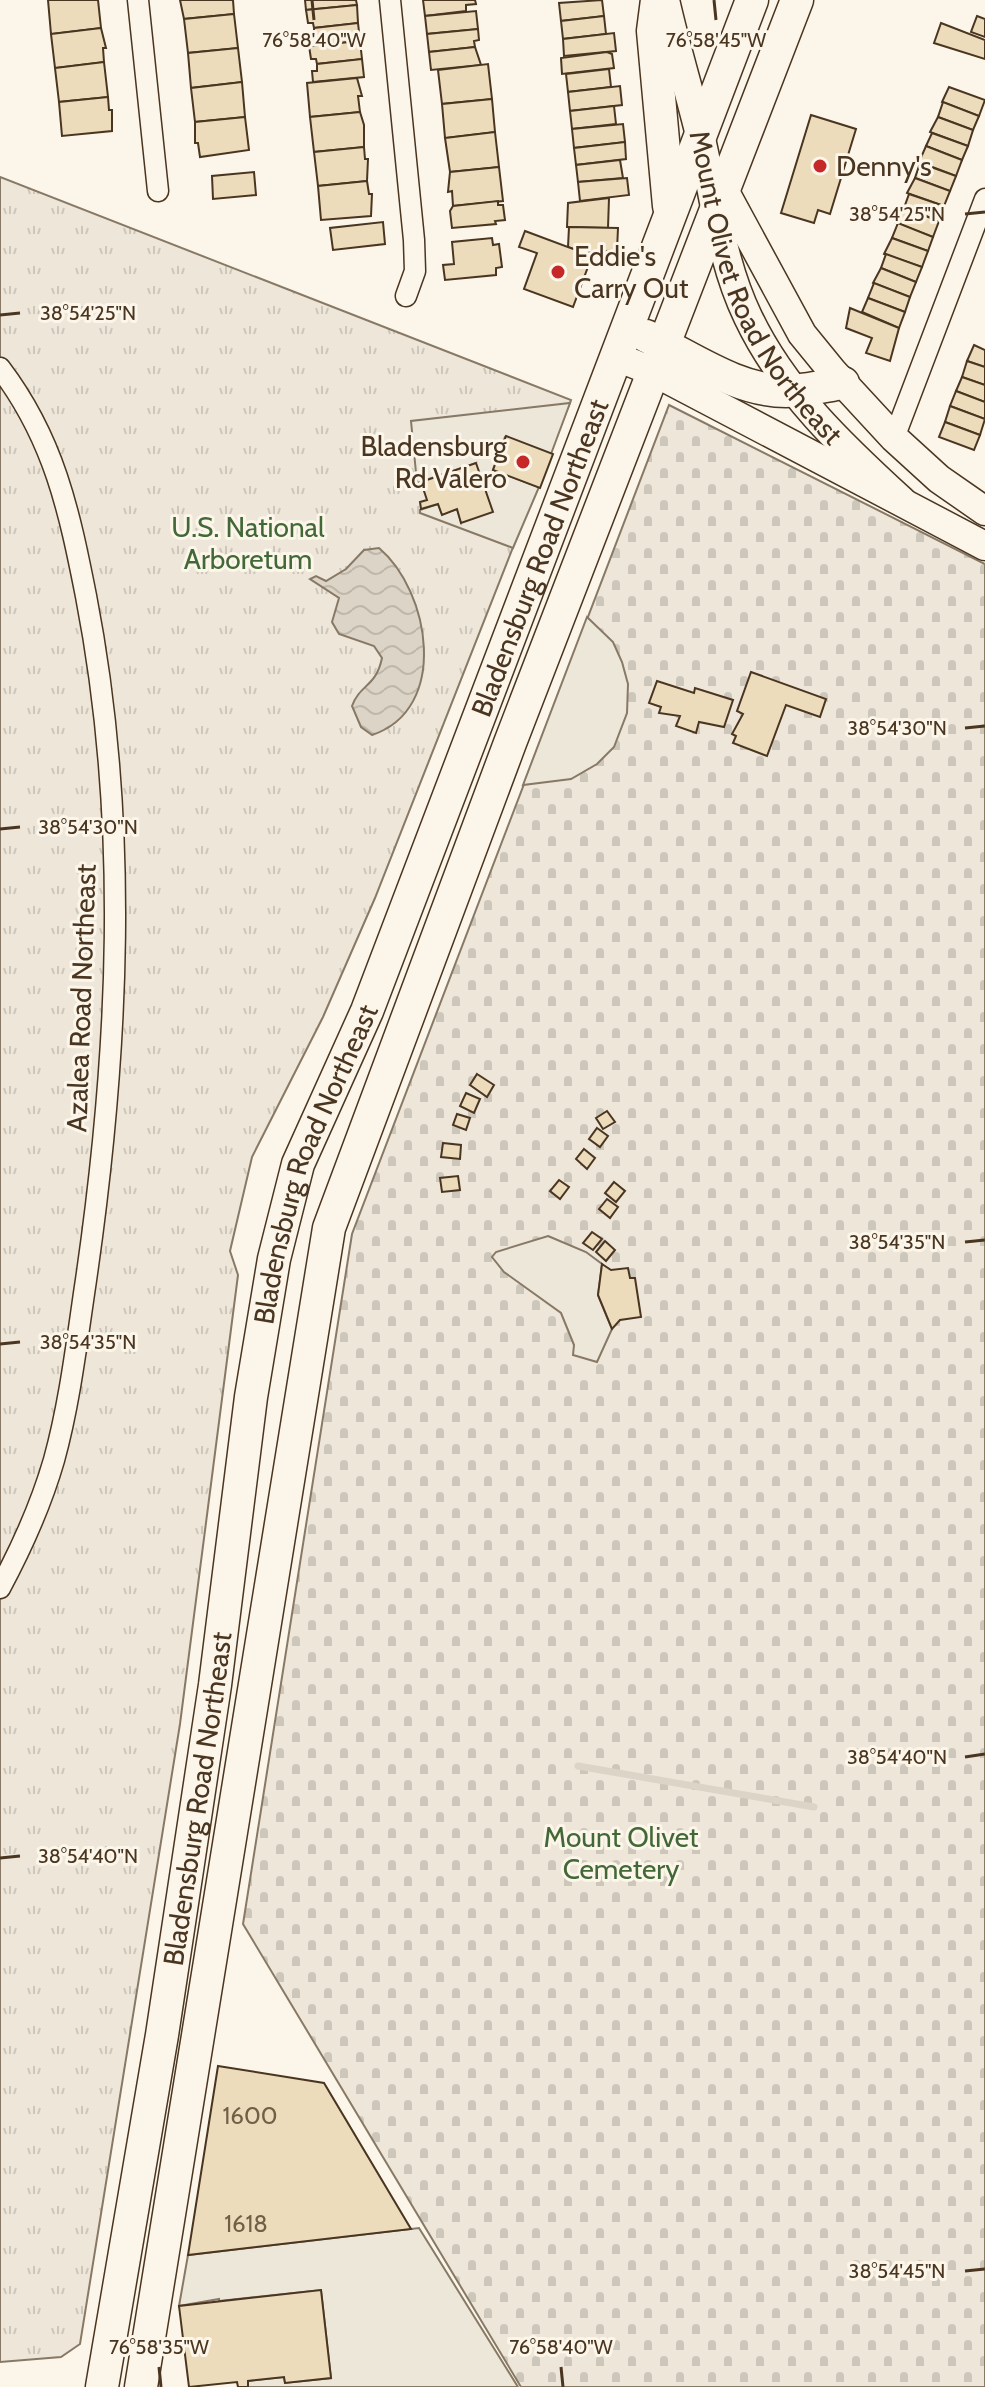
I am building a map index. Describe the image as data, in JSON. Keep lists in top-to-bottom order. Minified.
{"streets":{"main road":["Mount Olivet Road Northeast","Bladensburg Road Northeast"],"street":["Azalea Road Northeast"]},"crossings":[["Mount Olivet Road Northeast","Bladensburg Road Northeast"]],"parks":["U.S. National Arboretum","Mount Olivet Cemetery"],"places":["Denny's","Eddie's Carry Out","Bladensburg Rd Valero"],"house_numbers":["1600","1618"],"coordinates":["76°58'40\"W","76°58'45\"W","38°54'25\"N","38°54'30\"N","38°54'35\"N","38°54'40\"N","38°54'45\"N","76°58'35\"W"]}
